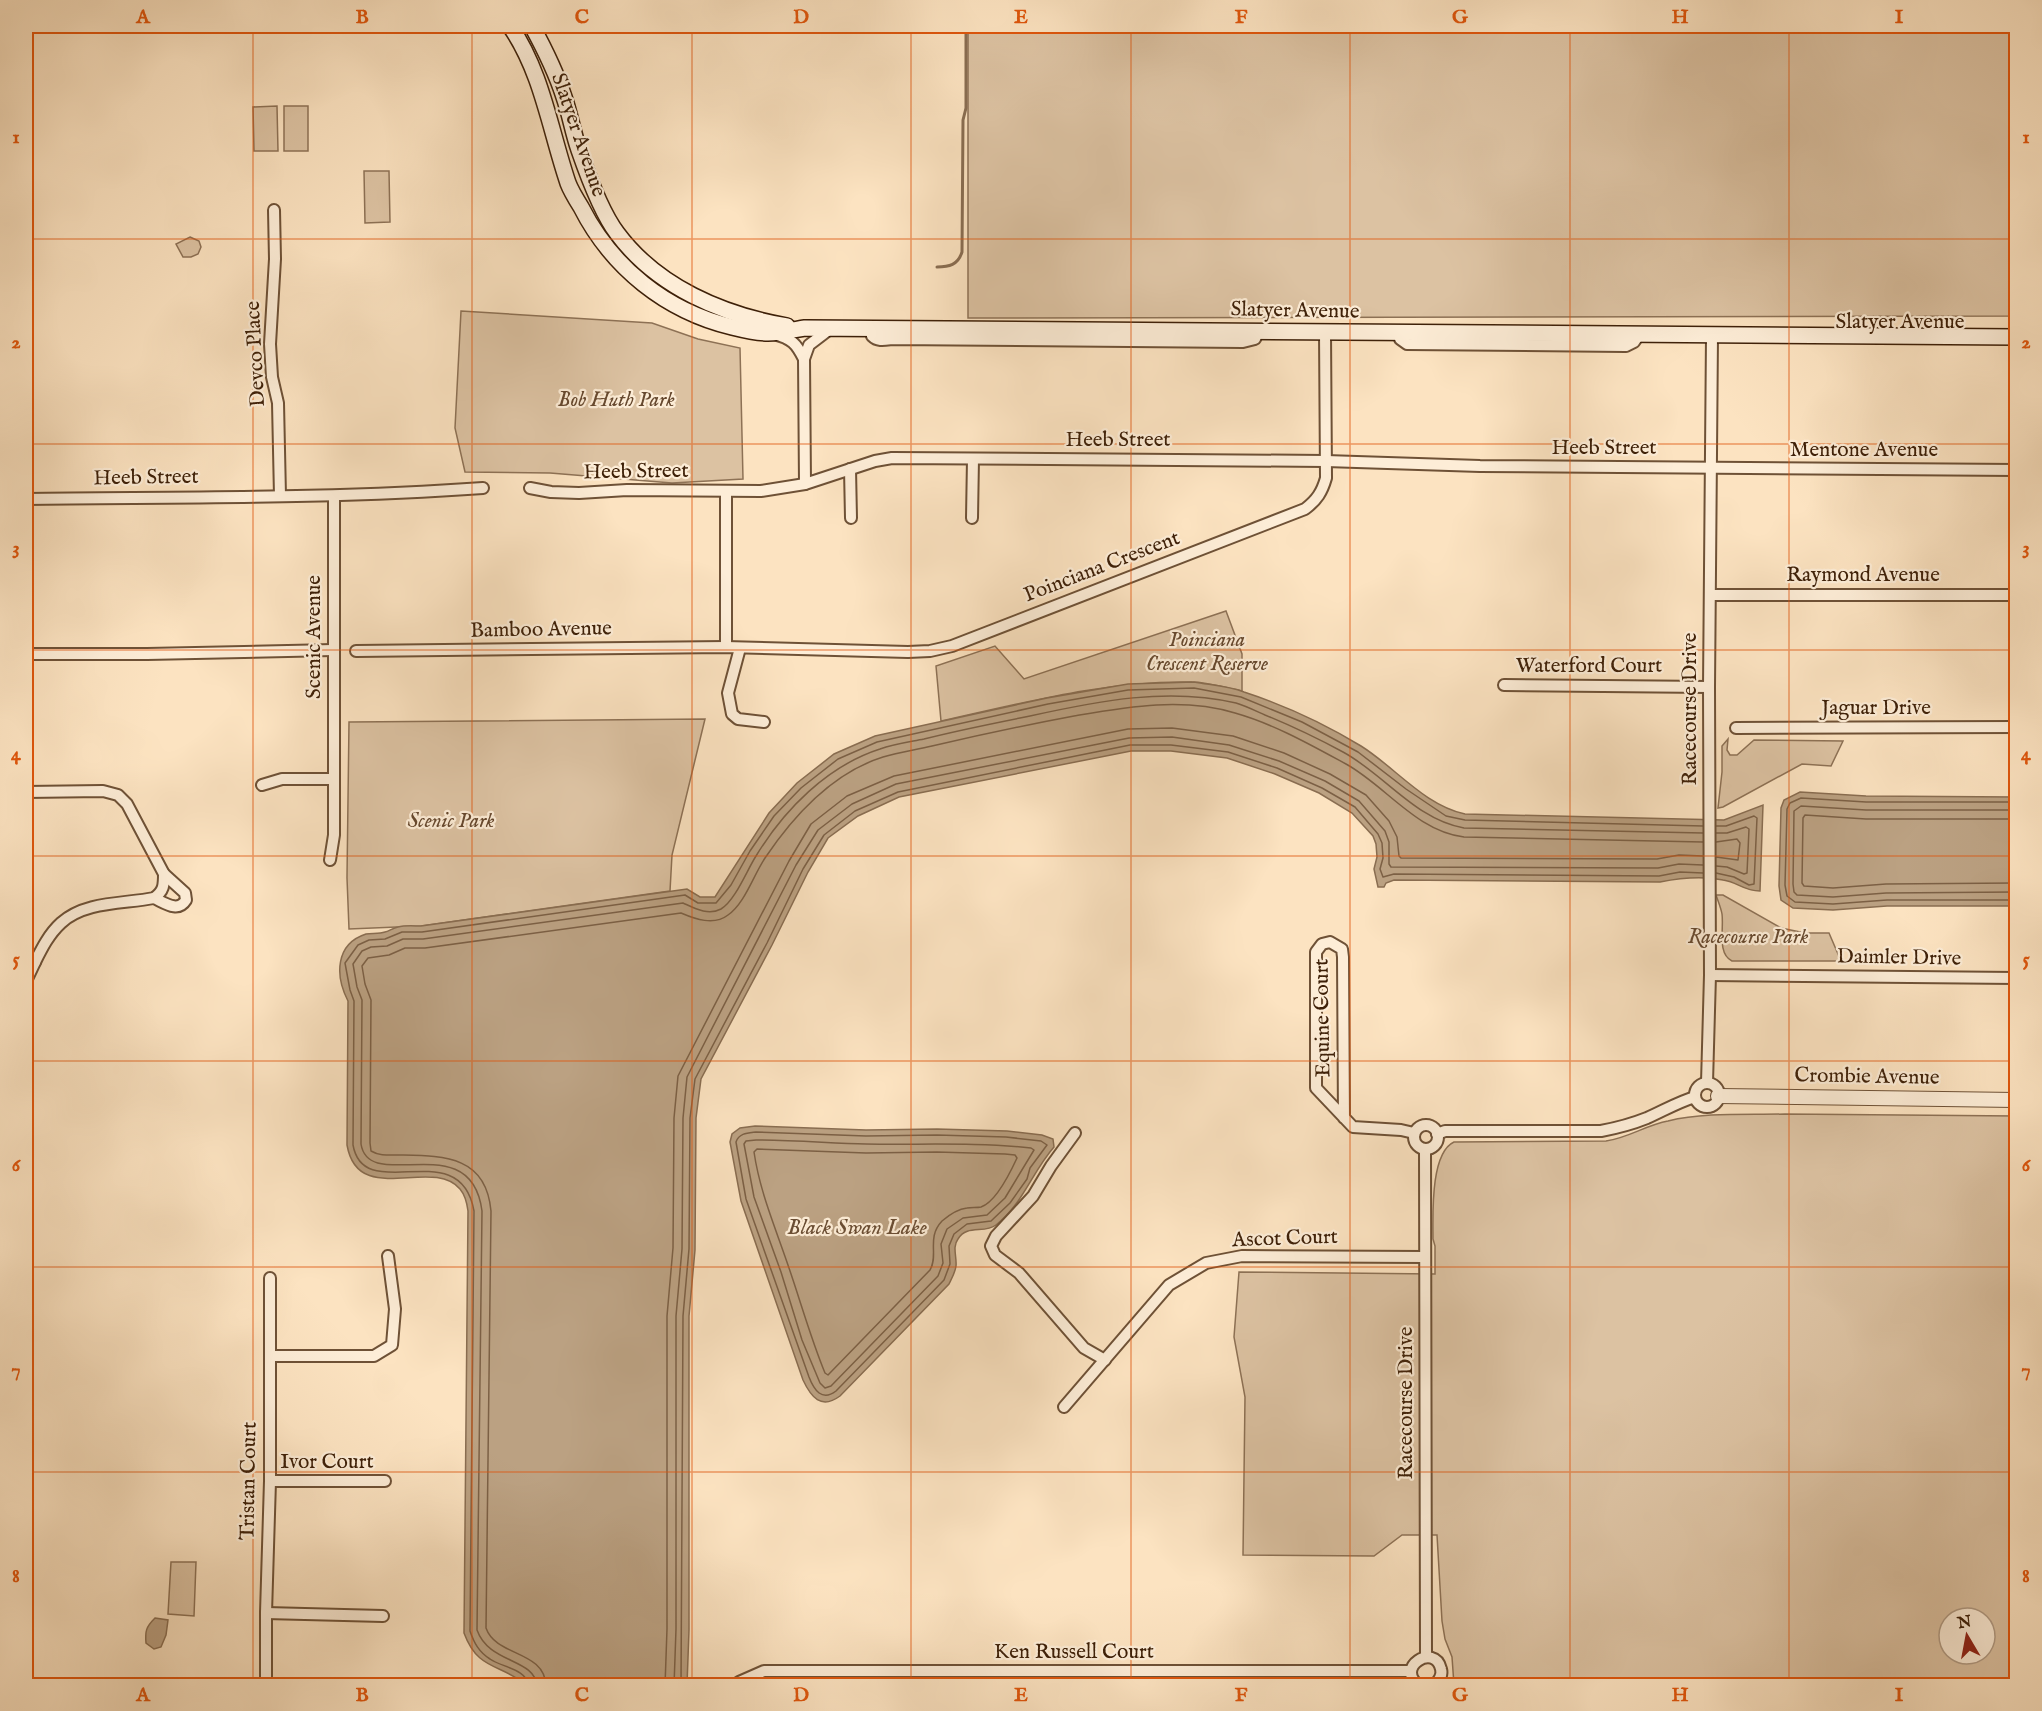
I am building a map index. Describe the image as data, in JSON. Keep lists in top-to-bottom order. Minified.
{"streets":{"main road":["Slatyer Avenue"],"street":["Devco Place","Heeb Street","Mentone Avenue","Poinciana Crescent","Raymond Avenue","Bamboo Avenue","Scenic Avenue","Waterford Court","Jaguar Drive","Racecourse Drive","Daimler Drive","Equine Court","Crombie Avenue","Ascot Court","Ivor Court","Tristan Court","Ken Russell Court"]},"crossings":[["Slatyer Avenue","Poinciana Crescent"],["Slatyer Avenue","Racecourse Drive"],["Devco Place","Heeb Street"],["Heeb Street","Mentone Avenue"],["Heeb Street","Poinciana Crescent"],["Heeb Street","Scenic Avenue"],["Heeb Street","Racecourse Drive"],["Mentone Avenue","Racecourse Drive"],["Poinciana Crescent","Bamboo Avenue"],["Raymond Avenue","Racecourse Drive"],["Waterford Court","Racecourse Drive"],["Racecourse Drive","Daimler Drive"],["Racecourse Drive","Equine Court"],["Racecourse Drive","Crombie Avenue"],["Racecourse Drive","Ascot Court"],["Ivor Court","Tristan Court"]],"water":["Black Swan Lake"],"parks":["Bob Huth Park","Poinciana Crescent Reserve","Scenic Park","Racecourse Park"],"north":"top","grid":{"columns":["A","B","C","D","E","F","G","H","I"],"rows":["1","2","3","4","5","6","7","8"]}}
